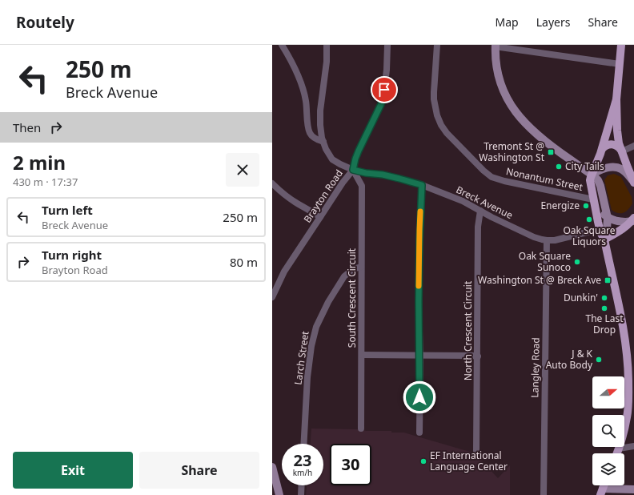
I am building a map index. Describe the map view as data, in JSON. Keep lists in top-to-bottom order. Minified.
{"streets":{"street":["Nonantum Street","Brayton Road","Breck Avenue","South Crescent Circuit","North Crescent Circuit","Larch Street","Langley Road"]},"crossings":[["Brayton Road","Breck Avenue"],["Brayton Road","South Crescent Circuit"],["Breck Avenue","South Crescent Circuit"],["Breck Avenue","North Crescent Circuit"],["Breck Avenue","Langley Road"],["South Crescent Circuit","Larch Street"]],"places":{"transit":["Tremont St @ Washington St","Washington St @ Breck Ave"],"other":["City Tails","Energize","Oak Square Liquors","Oak Square Sunoco","Dunkin'","The Last Drop","J & K Auto Body","EF International Language Center"]},"north":"right","page":{"header":"Routely","nav":["Map","Layers","Share"],"turn":["250 m","Breck Avenue"],"then":"Then","heading":["2 min","430 m · 17:37"],"list":[{"name":"Turn left","note":"Breck Avenue","value":"250 m"},{"name":"Turn right","note":"Brayton Road","value":"80 m"}],"speed":"23 km/h","limit":"30","buttons":["Exit","Share"]}}
